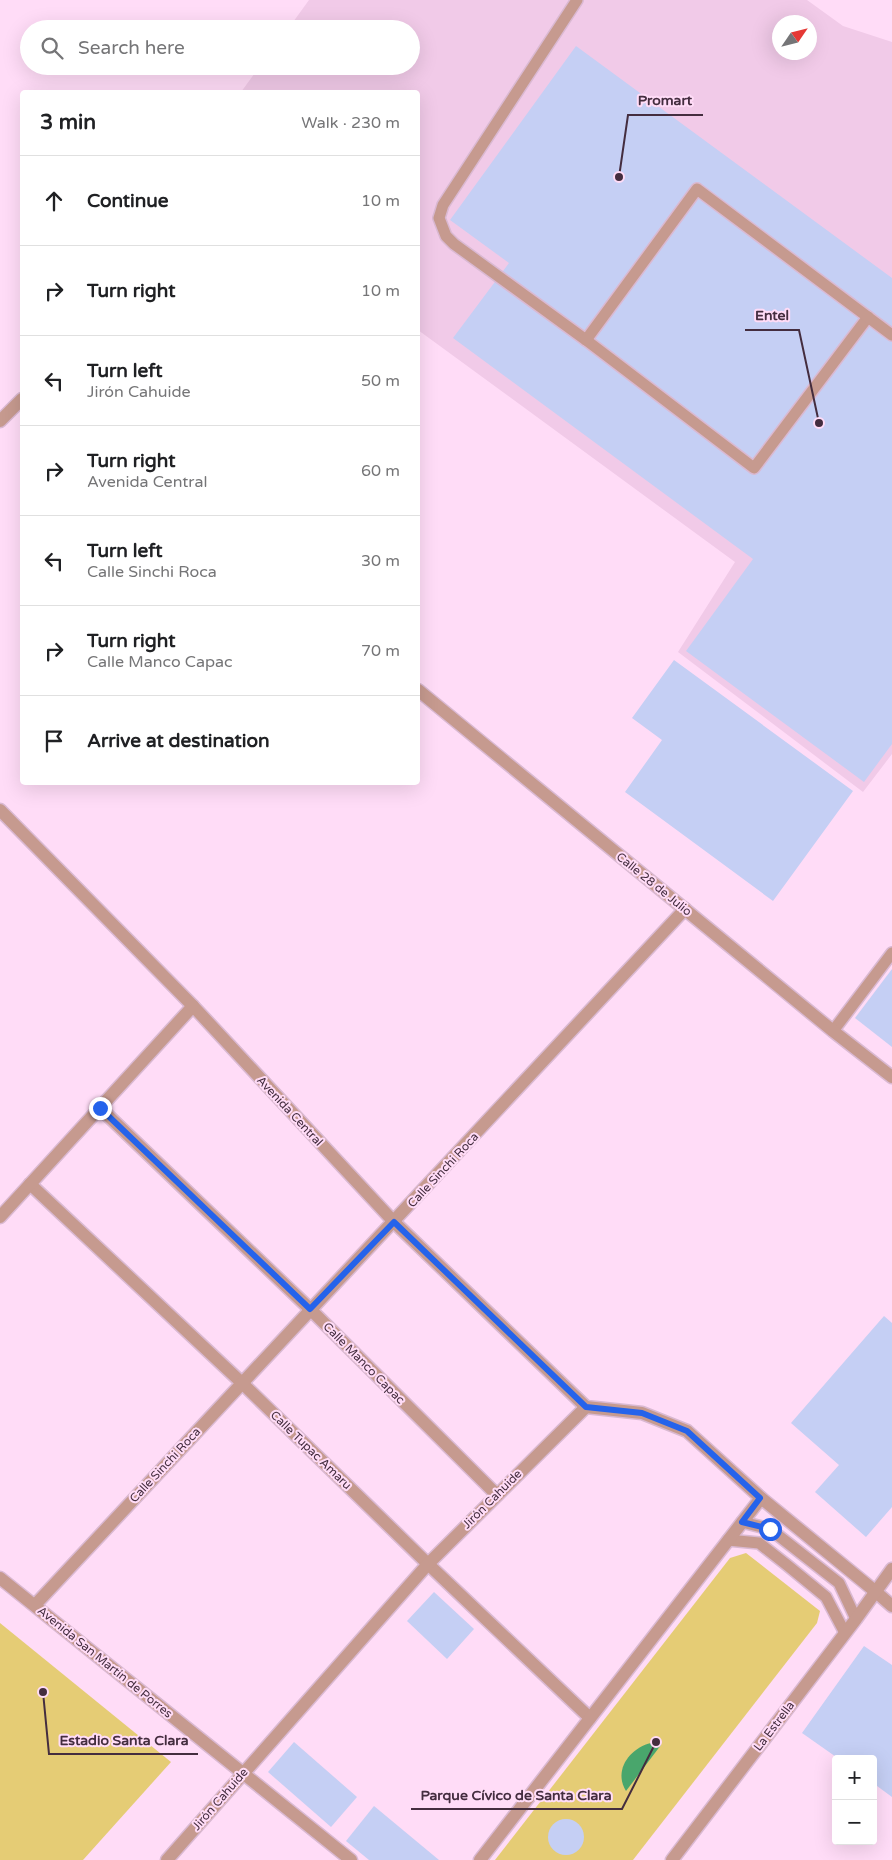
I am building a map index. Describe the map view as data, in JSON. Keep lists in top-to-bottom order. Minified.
{"streets":{"street":["Calle 28 de Julio","Avenida Central","Calle Sinchi Roca","Calle Manco Capac","Calle Tupac Amaru","Jirón Cahuide","Avenida San Martín de Porres","La Estrella"]},"crossings":[["Calle 28 de Julio","Calle Sinchi Roca"],["Avenida Central","Calle Sinchi Roca"],["Avenida Central","Jirón Cahuide"],["Calle Sinchi Roca","Calle Manco Capac"],["Calle Sinchi Roca","Calle Tupac Amaru"],["Calle Sinchi Roca","Avenida San Martín de Porres"],["Calle Manco Capac","Jirón Cahuide"],["Calle Tupac Amaru","Jirón Cahuide"],["Jirón Cahuide","Avenida San Martín de Porres"]],"places":["Promart","Entel","Estadio Santa Clara","Parque Cívico de Santa Clara"],"north":"top right","page":{"search":"Search here","heading":["3 min","Walk · 230 m"],"list":[["Continue","10 m"],["Turn right","10 m"],["Turn left","Jirón Cahuide","50 m"],["Turn right","Avenida Central","60 m"],["Turn left","Calle Sinchi Roca","30 m"],["Turn right","Calle Manco Capac","70 m"],"Arrive at destination"],"map_buttons":["+","−"]}}
